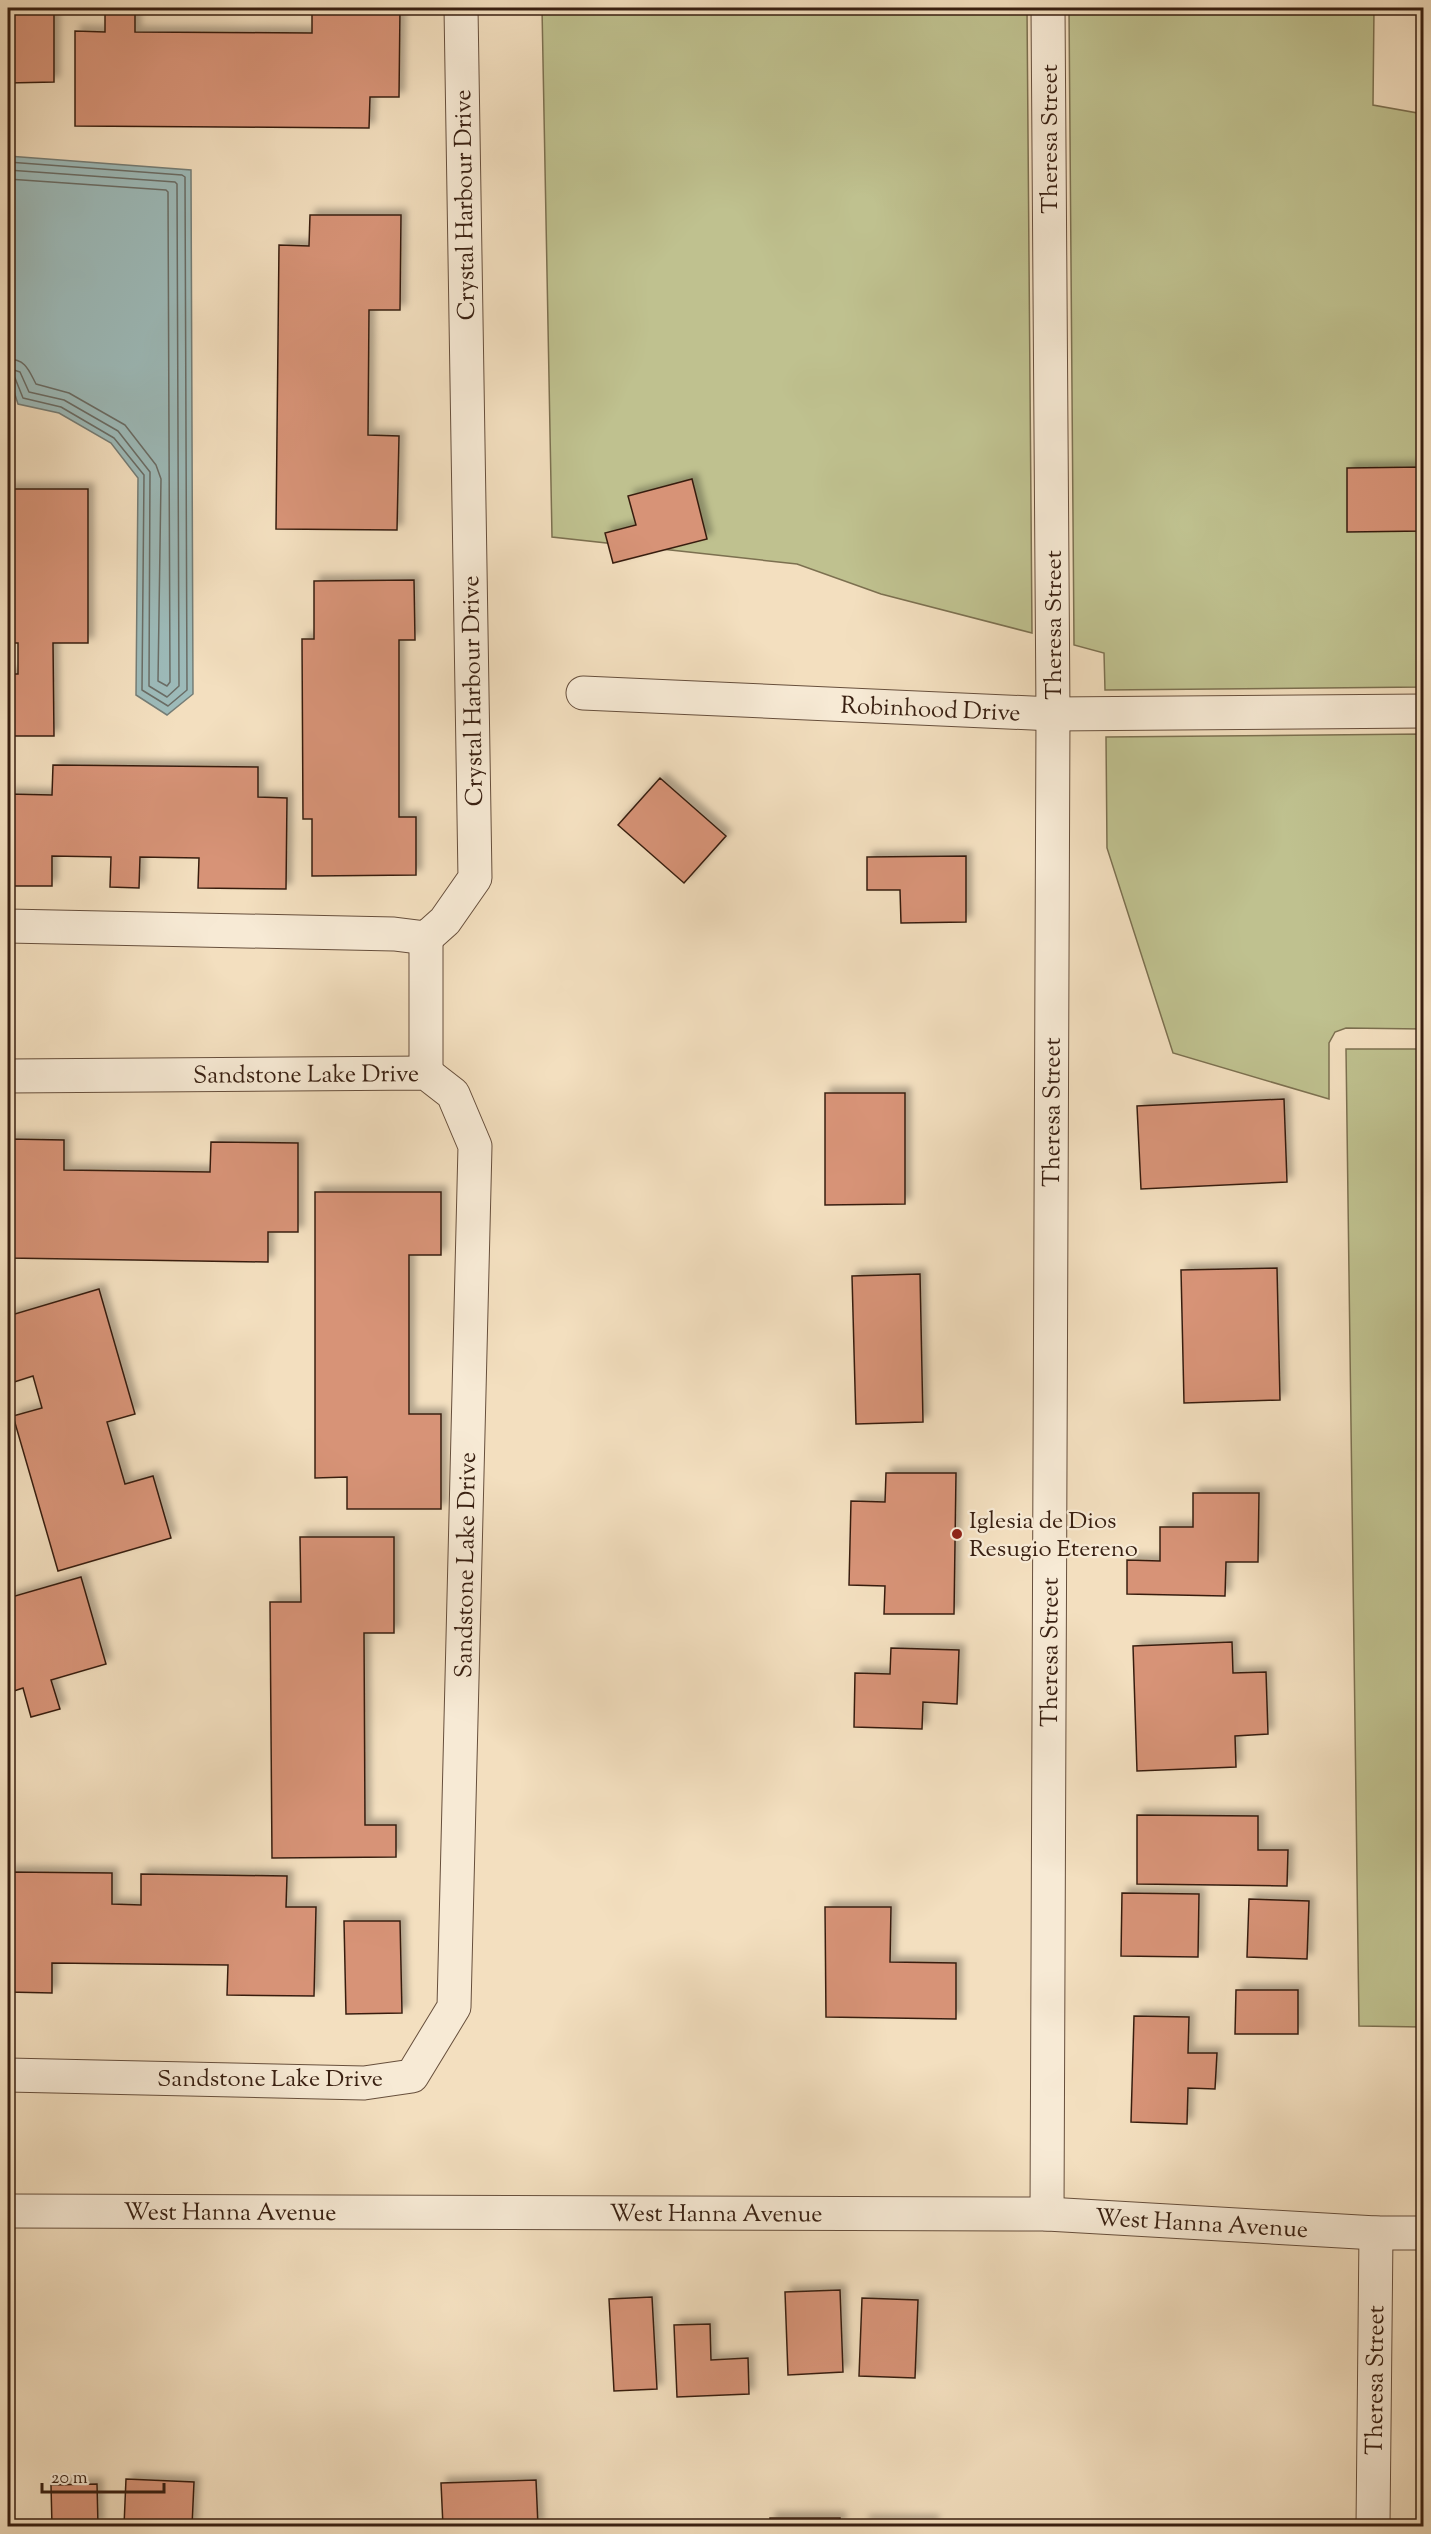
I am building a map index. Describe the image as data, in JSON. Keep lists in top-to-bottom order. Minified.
{"streets":{"street":["Theresa Street","Crystal Harbour Drive","Robinhood Drive","Sandstone Lake Drive","West Hanna Avenue"]},"crossings":[["Theresa Street","Robinhood Drive"],["Theresa Street","West Hanna Avenue"]],"places":["Iglesia de Dios Resugio Etereno"],"scale_bar":"20 m"}
